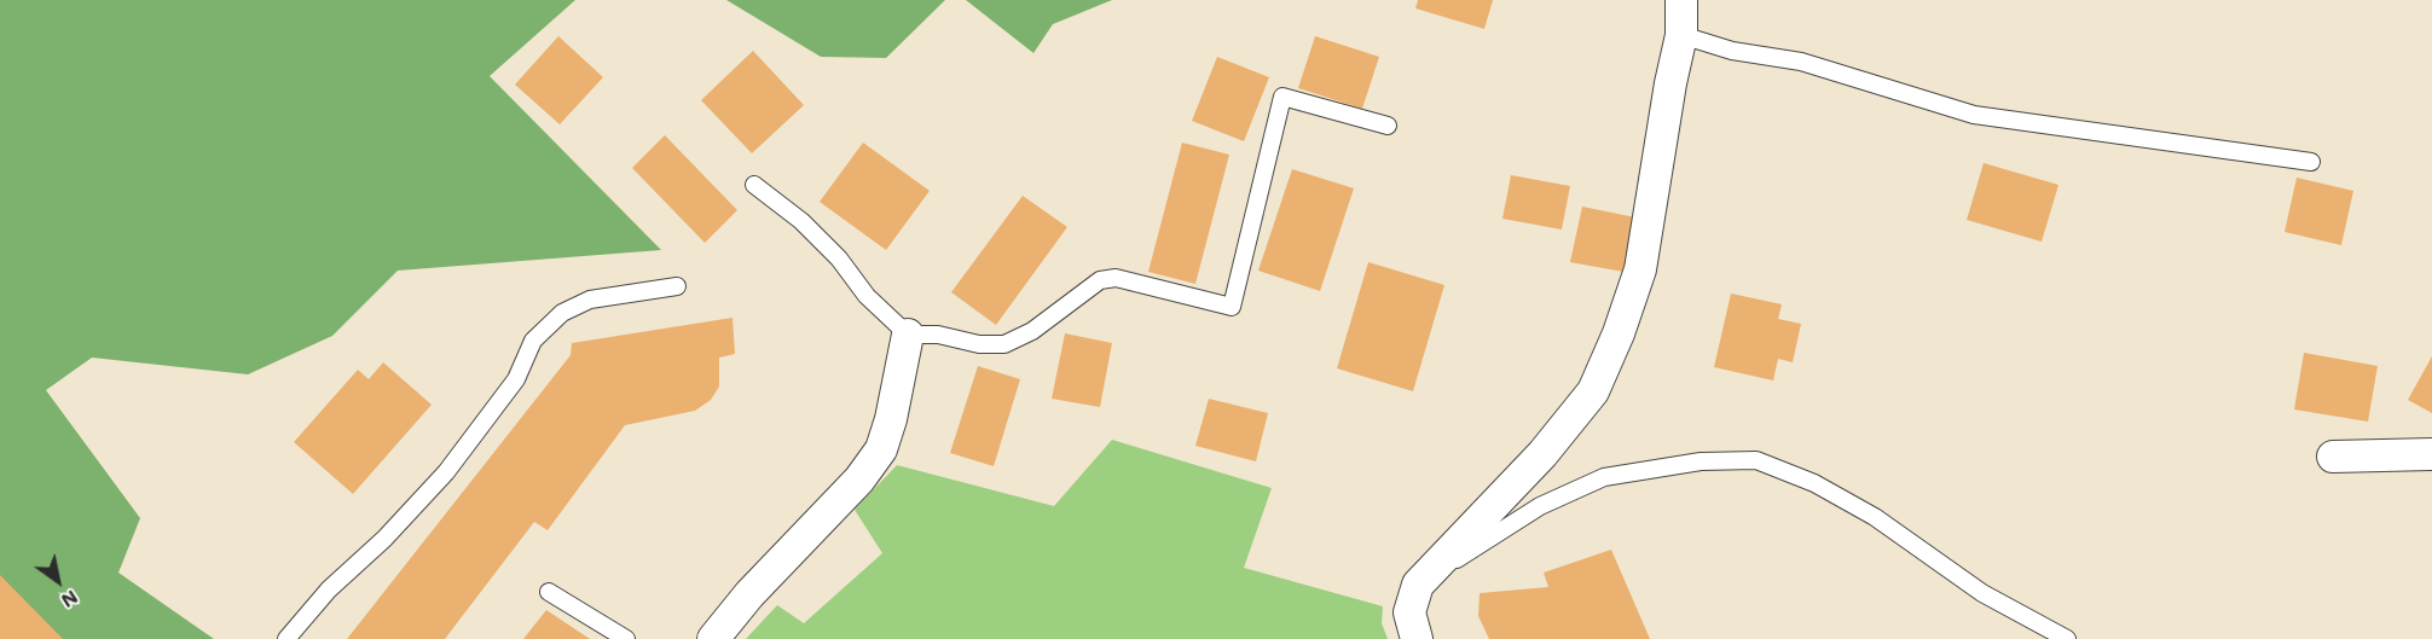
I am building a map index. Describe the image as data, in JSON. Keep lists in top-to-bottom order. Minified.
{"north":"bottom right"}
